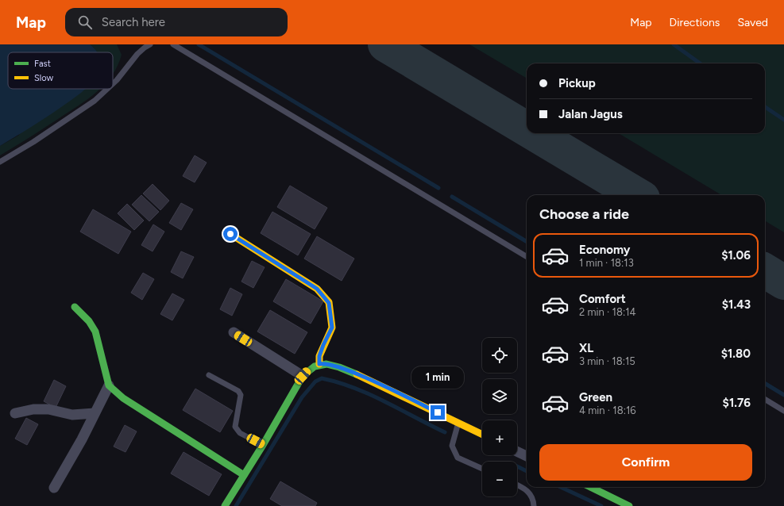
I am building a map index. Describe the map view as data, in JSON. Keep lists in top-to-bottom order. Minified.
{"legend":["Fast","Slow"],"page":{"header":"Map","search":"Search here","nav":["Map","Directions","Saved"],"banner":["Pickup","Jalan Jagus"],"heading":"Choose a ride","list":[{"name":"Economy","note":"1 min · 18:13","value":"$1.06"},{"name":"Comfort","note":"2 min · 18:14","value":"$1.43"},{"name":"XL","note":"3 min · 18:15","value":"$1.80"},{"name":"Green","note":"4 min · 18:16","value":"$1.76"}],"map_buttons":["+","−"],"bubble":"1 min","buttons":"Confirm"}}
